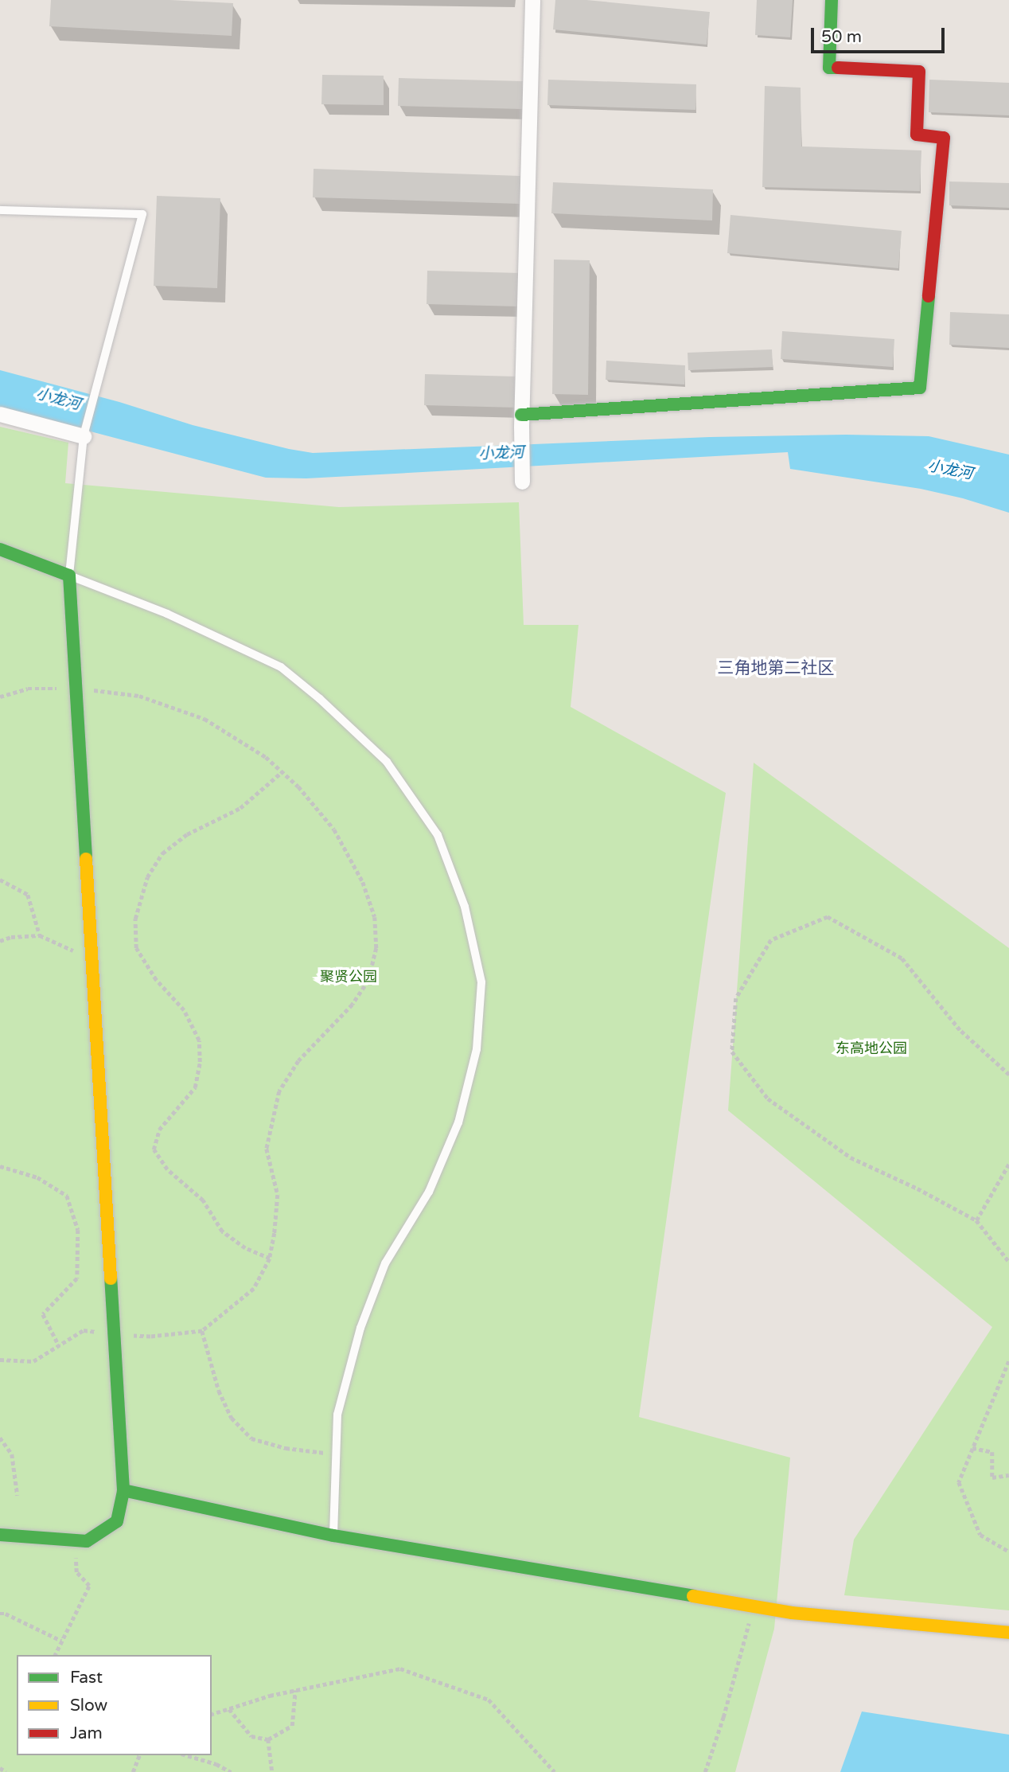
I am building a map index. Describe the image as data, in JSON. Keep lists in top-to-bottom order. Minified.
{"districts":["三角地第二社区"],"water":["小龙河"],"parks":["聚贤公园","东高地公园"],"legend":["Fast","Slow","Jam"],"scale_bar":"50 m"}
